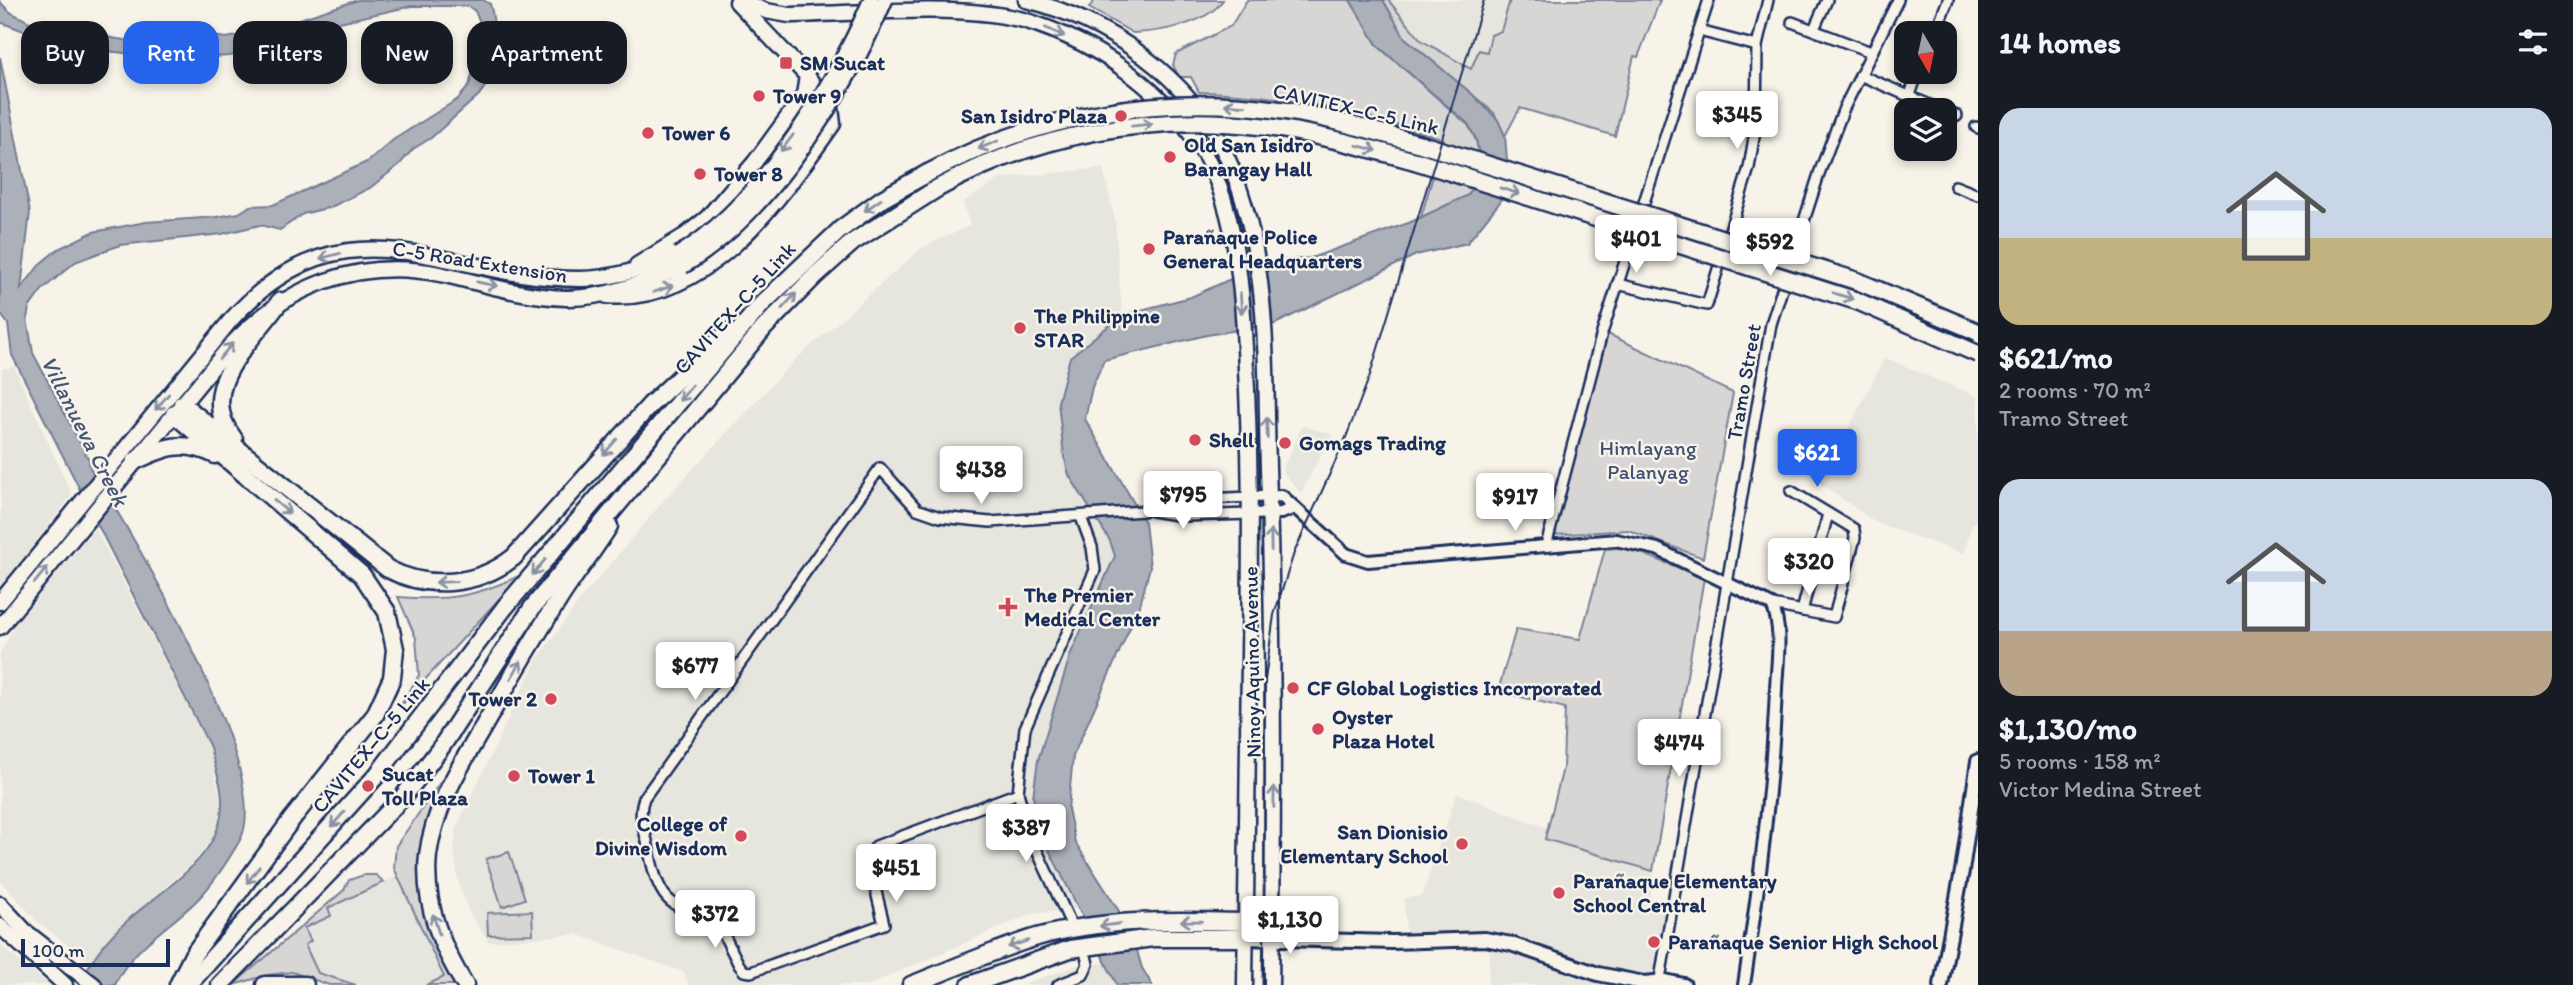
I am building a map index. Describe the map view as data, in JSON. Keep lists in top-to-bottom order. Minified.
{"streets":{"highway":["CAVITEX–C-5 Link"],"main road":["C-5 Road Extension","Ninoy Aquino Avenue"],"street":["Tramo Street"]},"water":["Villanueva Creek"],"parks":["Himlayang Palanyag"],"places":{"transit":["SM Sucat"],"other":["Tower 9","San Isidro Plaza","Tower 6","Old San Isidro Barangay Hall","Tower 8","Parañaque Police General Headquarters","The Philippine STAR","Shell","Gomags Trading","CF Global Logistics Incorporated","Tower 2","Oyster Plaza Hotel","Tower 1","Sucat Toll Plaza","College of Divine Wisdom","San Dionisio Elementary School","Parañaque Elementary School Central","Parañaque Senior High School"],"health":["The Premier Medical Center"]},"scale_bar":"100 m","north":"bottom","page":{"heading":"14 homes","chip":["Buy","Rent","Filters","New","Apartment"],"list":[{"name":"$621/mo","note":"2 rooms · 70 m² · Tramo Street"},{"name":"$1,130/mo","note":"5 rooms · 158 m² · Victor Medina Street"}],"price":["$345","$401","$592","$621","$438","$795","$917","$320","$677","$474","$387","$451","$372","$1,130"],"scale":"100 m"}}
